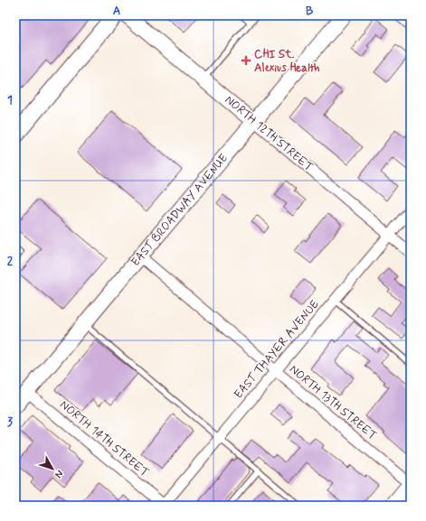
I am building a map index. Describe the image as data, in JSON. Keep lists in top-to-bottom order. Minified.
{"streets":{"street":["NORTH 12TH STREET","EAST BROADWAY AVENUE","EAST THAYER AVENUE","NORTH 13TH STREET","NORTH 14TH STREET"]},"crossings":[["NORTH 12TH STREET","EAST BROADWAY AVENUE"],["NORTH 12TH STREET","EAST THAYER AVENUE"],["EAST BROADWAY AVENUE","NORTH 13TH STREET"],["EAST BROADWAY AVENUE","NORTH 14TH STREET"],["EAST THAYER AVENUE","NORTH 13TH STREET"],["EAST THAYER AVENUE","NORTH 14TH STREET"]],"places":{"health":["CHI St. Alexius Health"]},"north":"bottom right","grid":{"columns":["A","B"],"rows":["1","2","3"]}}
